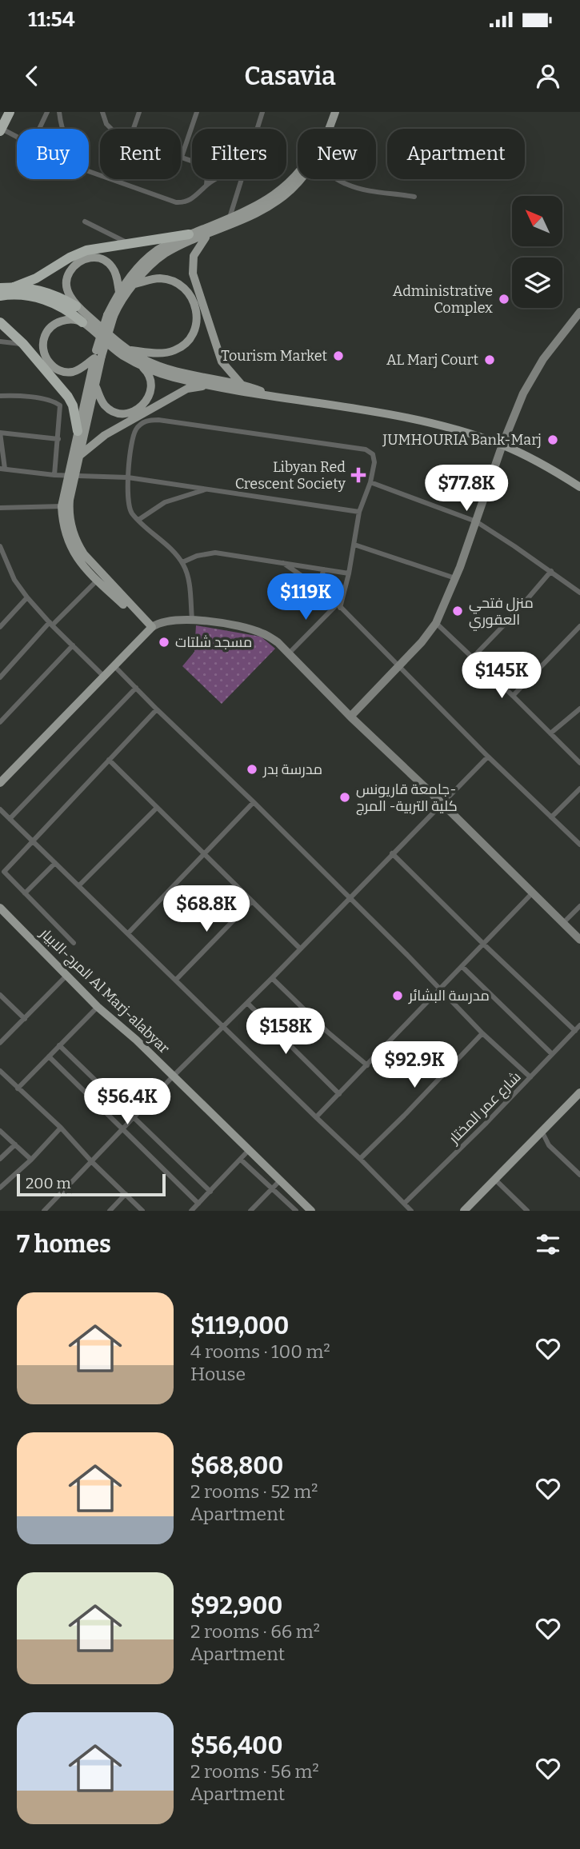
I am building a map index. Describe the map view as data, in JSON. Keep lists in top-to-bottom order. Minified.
{"streets":{"main road":["المرج-الابيار Al Marj-alabyar"],"street":["شارع عمر المختار"]},"places":{"other":["Administrative Complex","Tourism Market","AL Marj Court","JUMHOURIA Bank-Marj","منزل فتحي العقوري","مسجد شلتات","مدرسة بدر","جامعة قاريونس- كلية التربية- المرج","مدرسة البشائر"],"health":["Libyan Red Crescent Society"]},"scale_bar":"200 m","north":"top left","page":{"status":"11:54","header":"Casavia","chip":["Buy","Rent","Filters","New","Apartment"],"price":["$77.8K","$119K","$145K","$68.8K","$158K","$92.9K","$56.4K"],"scale":"200 m","heading":"7 homes","list":[{"name":"$119,000","note":"4 rooms · 100 m² · House"},{"name":"$68,800","note":"2 rooms · 52 m² · Apartment"},{"name":"$92,900","note":"2 rooms · 66 m² · Apartment"},{"name":"$56,400","note":"2 rooms · 56 m² · Apartment"}]}}
